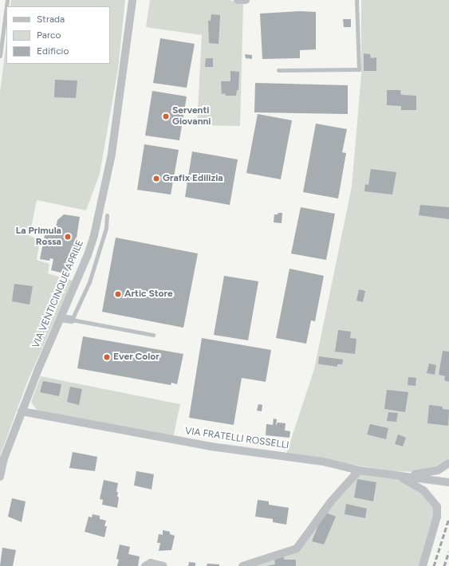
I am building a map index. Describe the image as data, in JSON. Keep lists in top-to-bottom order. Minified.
{"streets":{"street":["VIA VENTICINQUE APRILE","VIA FRATELLI ROSSELLI"]},"crossings":[["VIA VENTICINQUE APRILE","VIA FRATELLI ROSSELLI"]],"places":["Serventi Giovanni","Grafix Edilizia","La Primula Rossa","Artic Store","Ever Color"],"legend":["Strada","Parco","Edificio"]}
